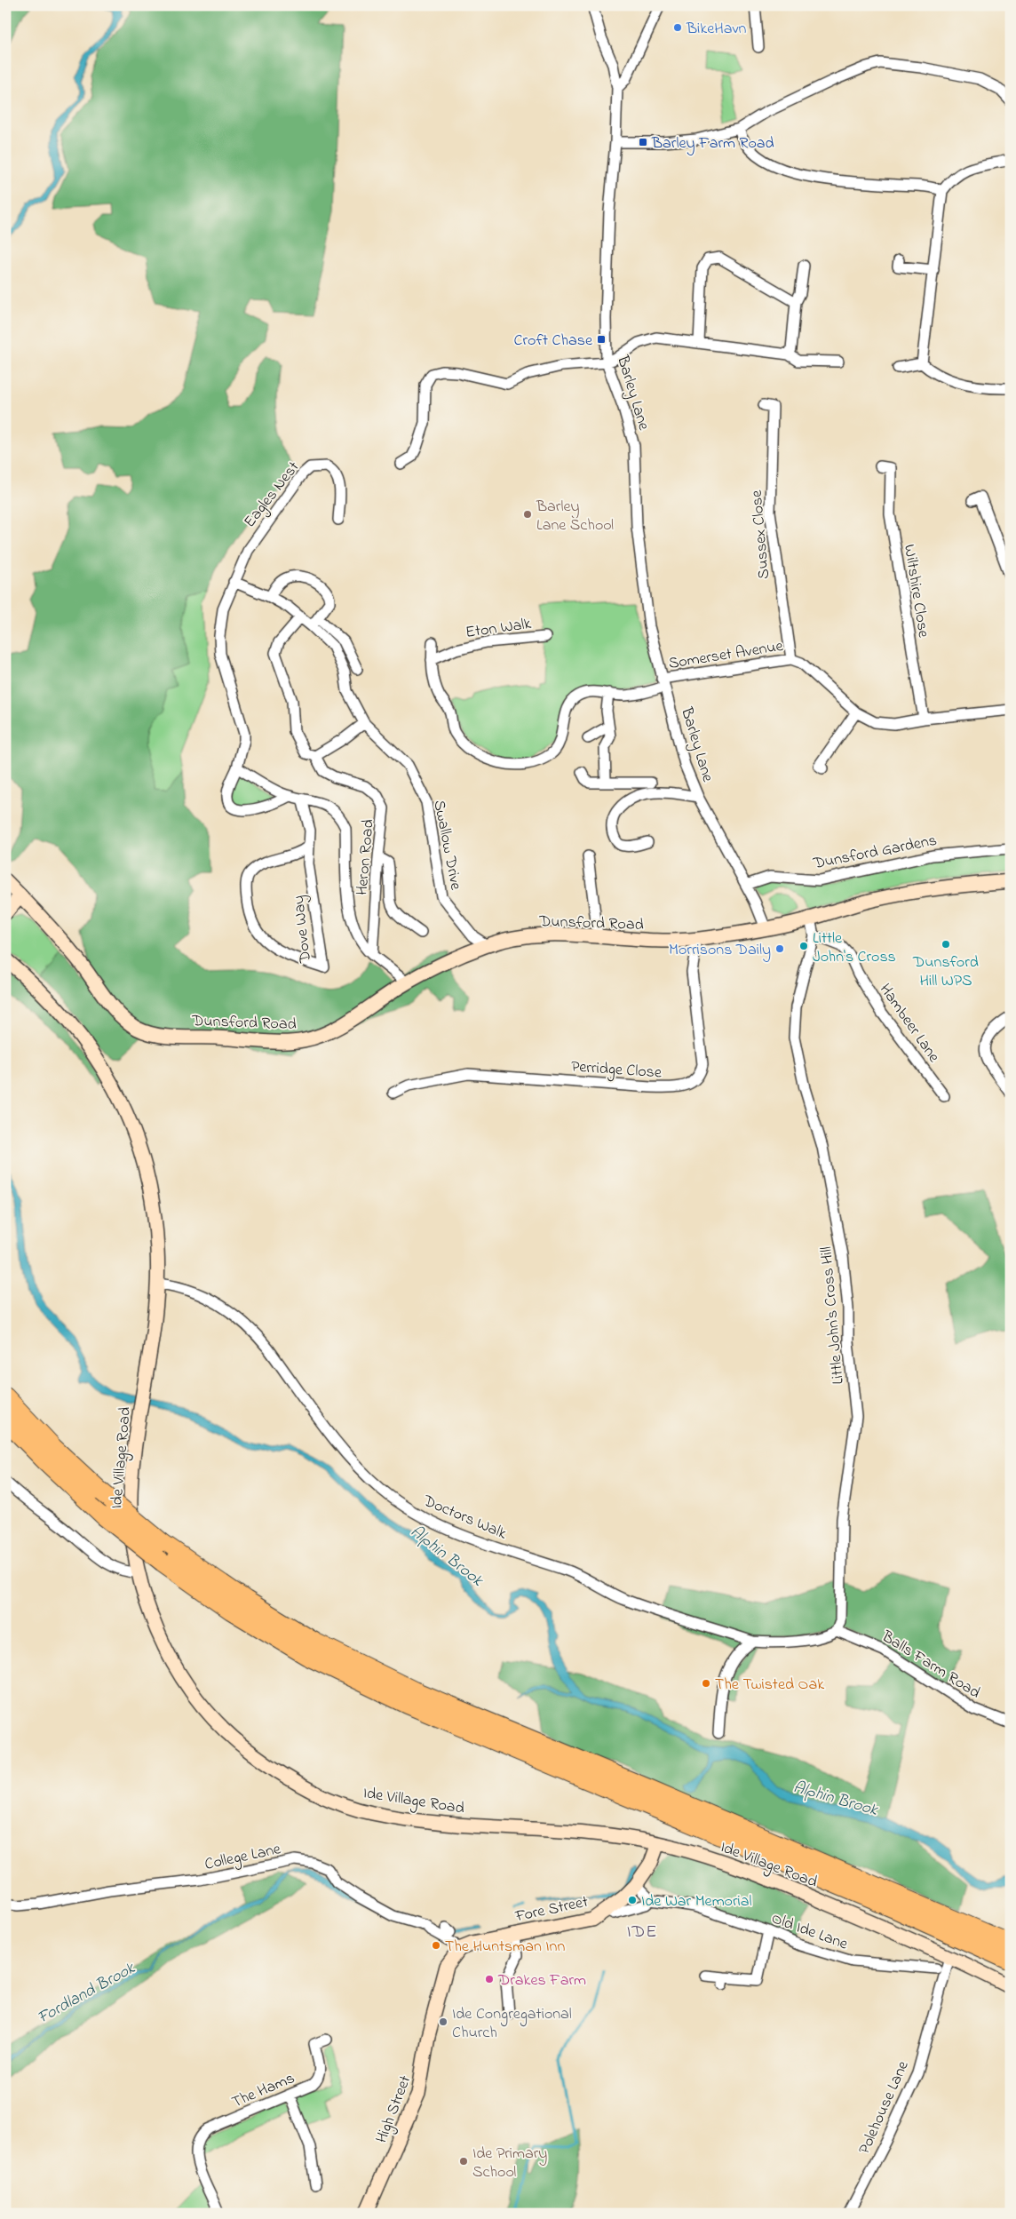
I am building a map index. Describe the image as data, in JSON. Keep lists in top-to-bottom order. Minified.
{"streets":{"street":["Barley Lane","Eagles Nest","Sussex Close","Wiltshire Close","Eton Walk","Somerset Avenue","Swallow Drive","Dunsford Gardens","Heron Road","Dunsford Road","Dove Way","Hambeer Lane","Perridge Close","Little John's Cross Hill","Ide Village Road","Doctors Walk","Balls Farm Road","College Lane","Fore Street","Old Ide Lane","The Hams","Polehouse Lane","High Street"]},"crossings":[["Barley Lane","Somerset Avenue"],["Barley Lane","Dunsford Gardens"],["Barley Lane","Dunsford Road"],["Eagles Nest","Swallow Drive"],["Sussex Close","Somerset Avenue"],["Wiltshire Close","Somerset Avenue"],["Swallow Drive","Heron Road"],["Swallow Drive","Dunsford Road"],["Dunsford Road","Perridge Close"],["Dunsford Road","Little John's Cross Hill"],["Hambeer Lane","Little John's Cross Hill"],["Little John's Cross Hill","Balls Farm Road"],["Ide Village Road","Doctors Walk"],["Ide Village Road","Fore Street"],["Ide Village Road","Polehouse Lane"],["College Lane","Fore Street"],["College Lane","High Street"],["Fore Street","High Street"]],"districts":["IDE"],"water":["Alphin Brook","Fordland Brook"],"places":{"other":["BikeHavn","Barley Lane School","Dunsford Hill WPS","Little John's Cross","Morrisons Daily","The Twisted Oak","Ide War Memorial","The Huntsman Inn","Drakes Farm","Ide Congregational Church","Ide Primary School"],"transit":["Barley Farm Road","Croft Chase"]}}
